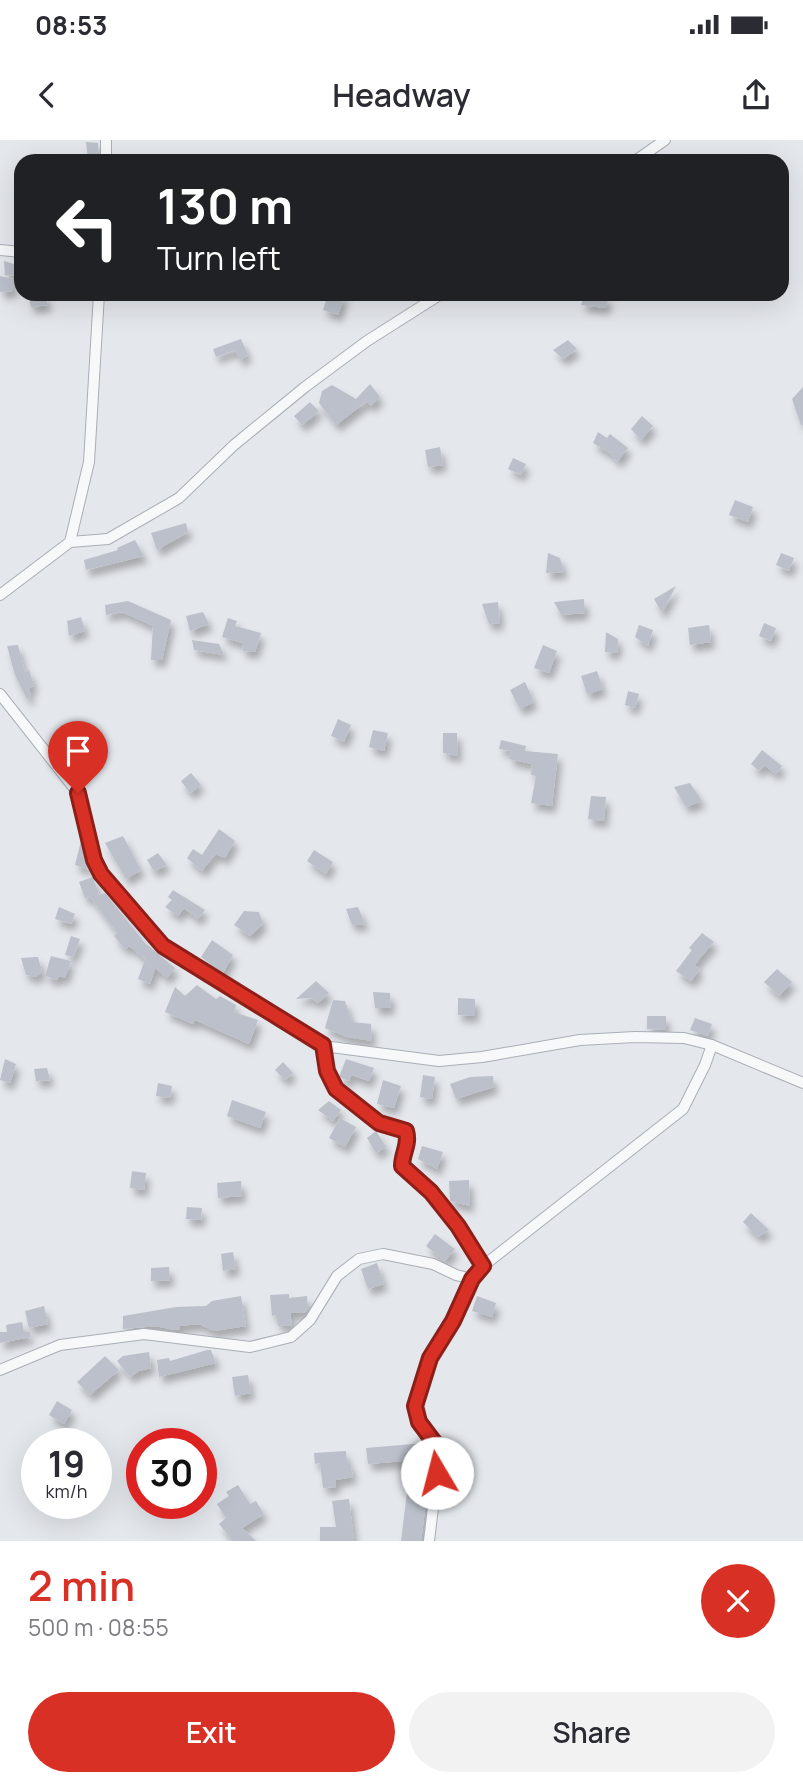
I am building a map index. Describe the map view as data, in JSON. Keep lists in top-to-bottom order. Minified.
{"page":{"status":"08:53","header":"Headway","turn":["130 m","Turn left"],"speed":"19 km/h","limit":"30","heading":["2 min","500 m · 08:55"],"buttons":["Exit","Share"]}}
